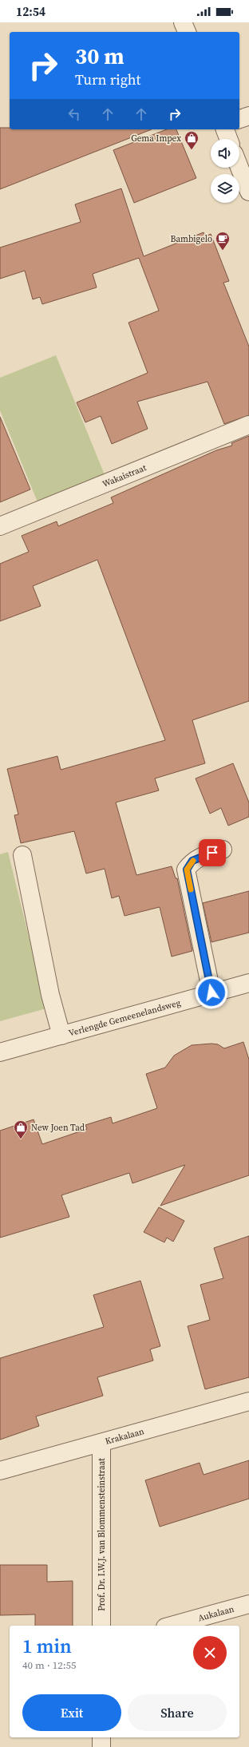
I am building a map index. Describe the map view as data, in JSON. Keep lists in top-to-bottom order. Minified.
{"streets":{"street":["Wakaistraat","Verlengde Gemeenelandsweg","Krakalaan","Prof. Dr. I.W.J. van Blommensteinstraat","Aukalaan"]},"crossings":[["Krakalaan","Prof. Dr. I.W.J. van Blommensteinstraat"]],"places":{"shop":["Gema Impex","New Joen Tad"],"cafe":["Bambigelo"]},"page":{"status":"12:54","turn":["30 m","Turn right"],"heading":["1 min","40 m · 12:55"],"buttons":["Exit","Share"]}}
